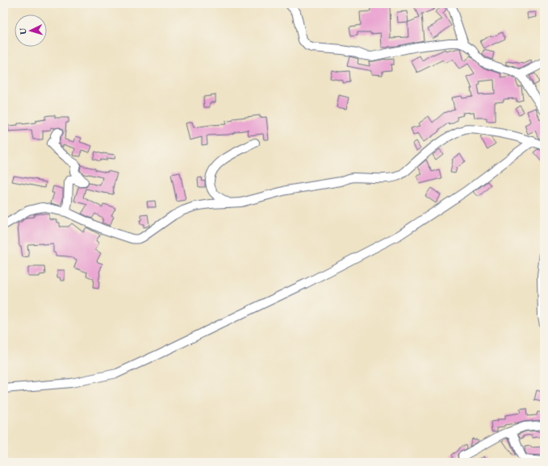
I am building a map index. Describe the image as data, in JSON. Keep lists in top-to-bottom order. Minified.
{"north":"left"}
